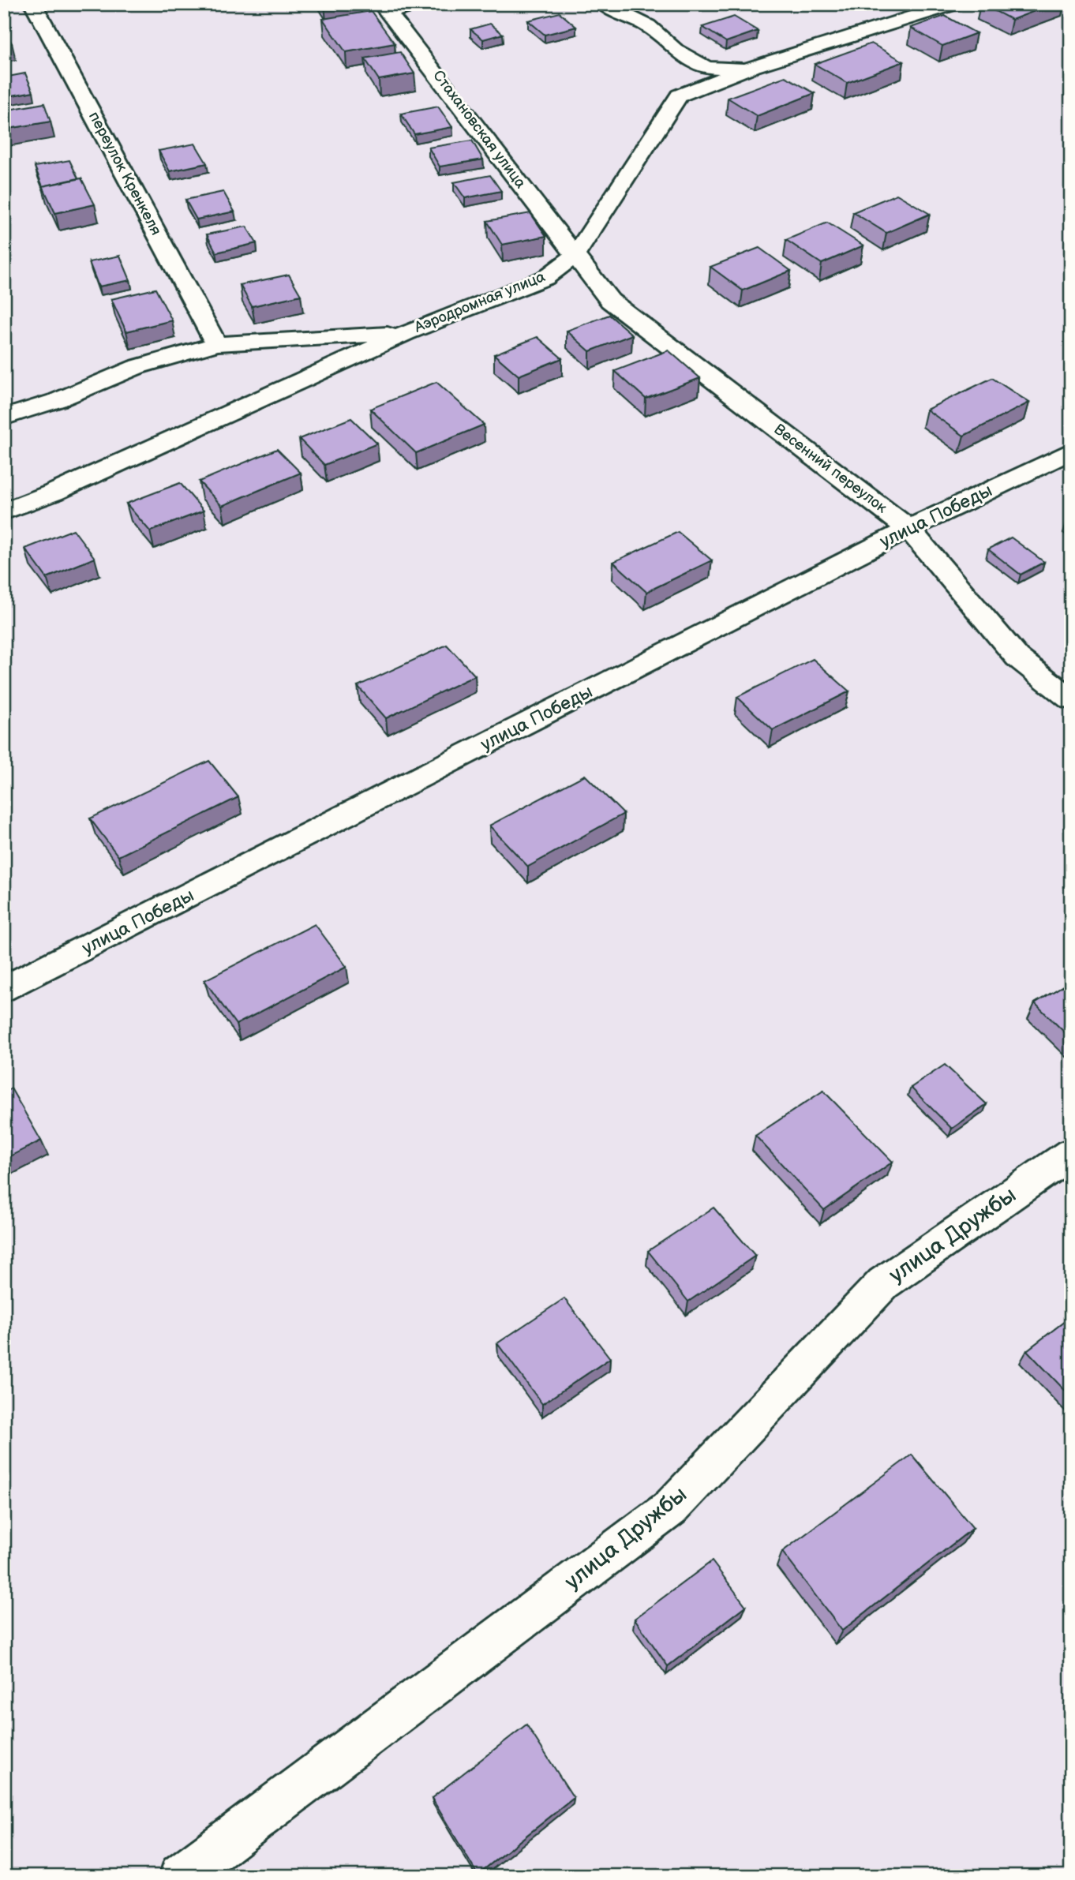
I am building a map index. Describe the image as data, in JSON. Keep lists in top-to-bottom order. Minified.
{"streets":{"street":["Стахановская улица","переулок Кренкеля","Аэродромная улица","Весенний переулок","улица Победы","улица Дружбы"]},"crossings":[["Стахановская улица","Аэродромная улица"],["Стахановская улица","Весенний переулок"],["Аэродромная улица","Весенний переулок"],["Весенний переулок","улица Победы"]]}
